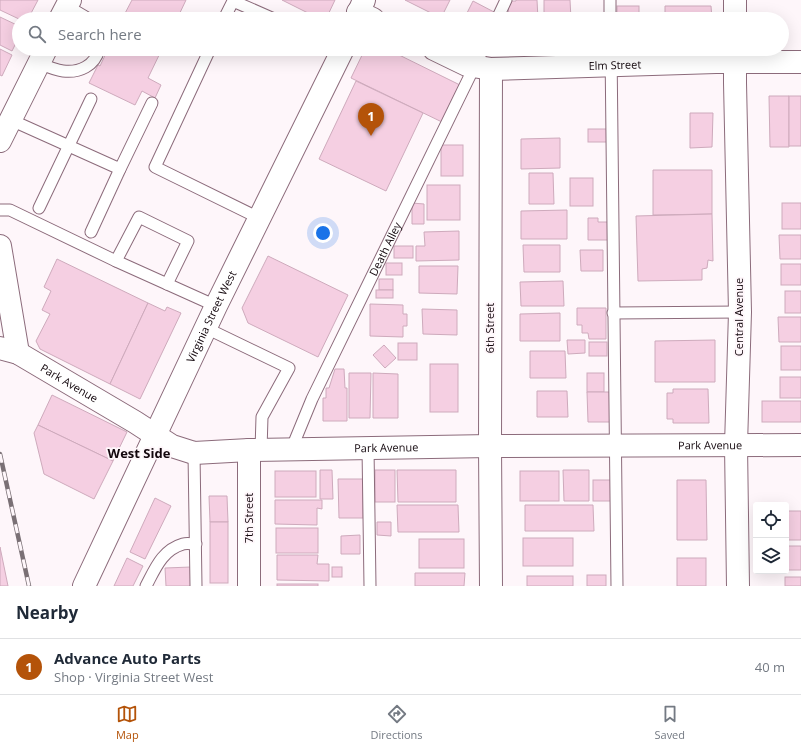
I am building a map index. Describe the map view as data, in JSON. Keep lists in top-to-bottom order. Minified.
{"streets":{"street":["Elm Street","Virginia Street West","Central Avenue","6th Street","Park Avenue","7th Street"],"lane":["Death Alley"]},"crossings":[["Elm Street","Death Alley"],["Elm Street","Central Avenue"],["Elm Street","6th Street"],["Death Alley","6th Street"],["Death Alley","Park Avenue"],["Virginia Street West","Park Avenue"],["Central Avenue","Park Avenue"],["6th Street","Park Avenue"],["Park Avenue","7th Street"]],"districts":["West Side"],"page":{"search":"Search here","pins":"1","heading":"Nearby","list":[{"mark":"1","name":"Advance Auto Parts","note":"Shop · Virginia Street West","value":"40 m"}],"nav":["Map","Directions","Saved"]}}
